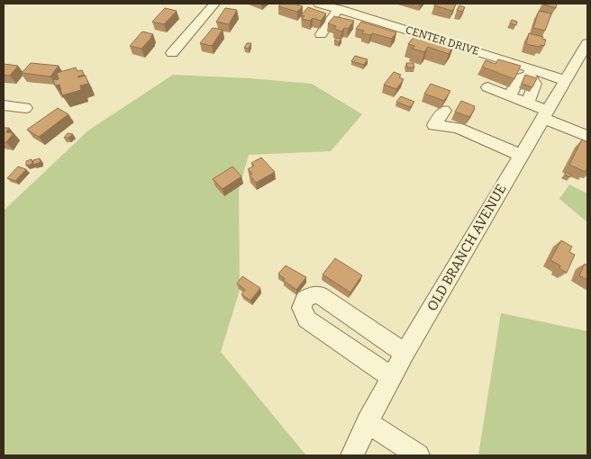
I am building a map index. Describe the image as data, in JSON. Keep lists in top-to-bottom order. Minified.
{"streets":{"street":["CENTER DRIVE","OLD BRANCH AVENUE"]},"crossings":[["CENTER DRIVE","OLD BRANCH AVENUE"]]}
